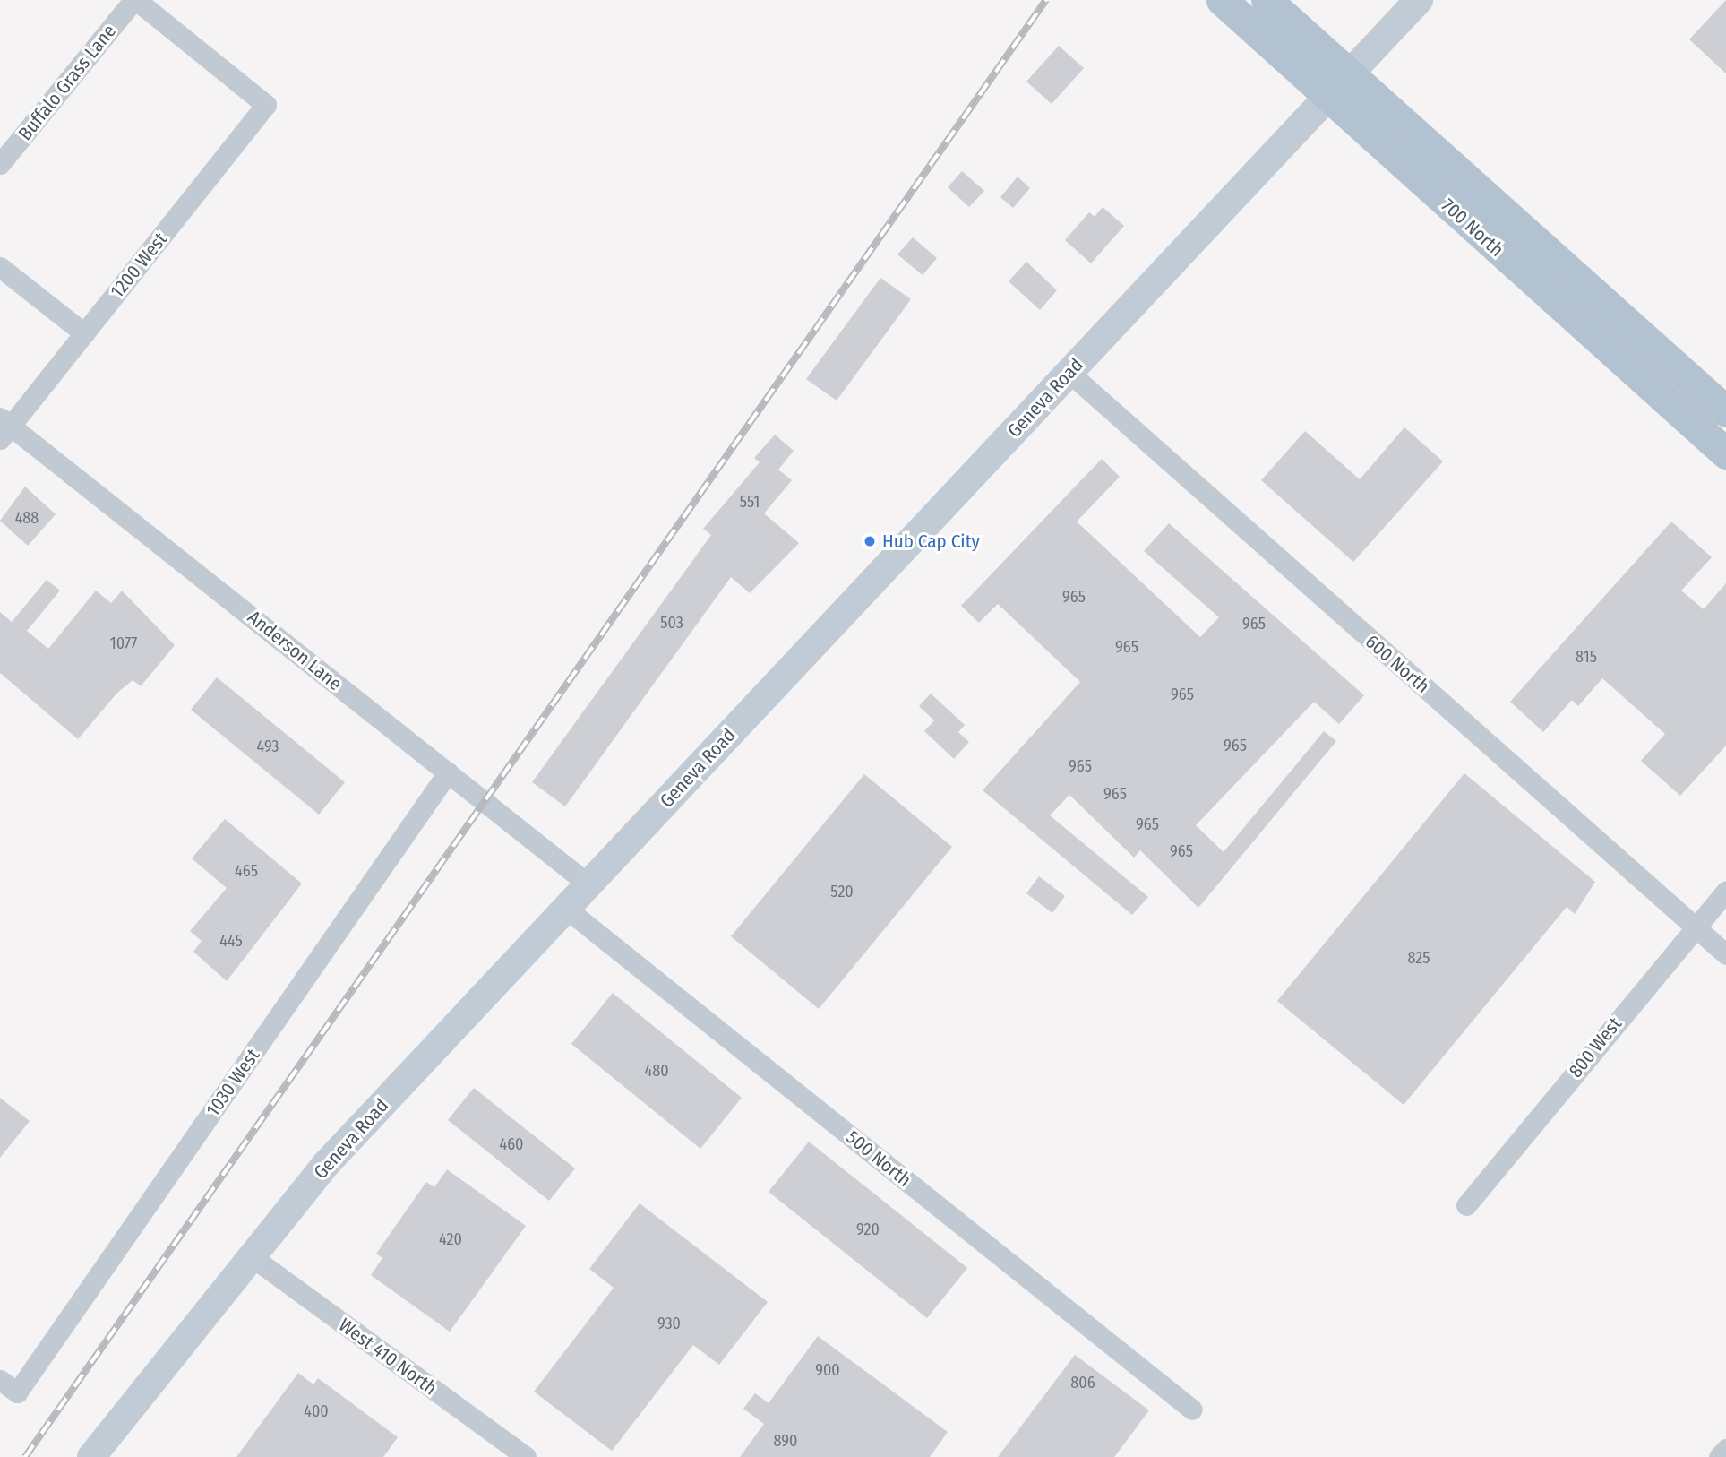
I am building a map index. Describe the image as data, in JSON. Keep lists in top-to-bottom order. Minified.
{"streets":{"main road":["700 North","Geneva Road"],"street":["Buffalo Grass Lane","1200 West","Anderson Lane","600 North","800 West","1030 West","500 North","West 410 North"]},"crossings":[["Buffalo Grass Lane","1200 West"],["700 North","Geneva Road"],["1200 West","Anderson Lane"],["Geneva Road","Anderson Lane"],["Geneva Road","600 North"],["Geneva Road","500 North"],["Geneva Road","West 410 North"],["Anderson Lane","1030 West"],["600 North","800 West"]],"places":["Hub Cap City"],"house_numbers":["551","488","965","503","965","1077","965","815","965","965","493","965","965","965","965","465","520","445","825","480","460","920","420","930","900","806","400","890"]}
